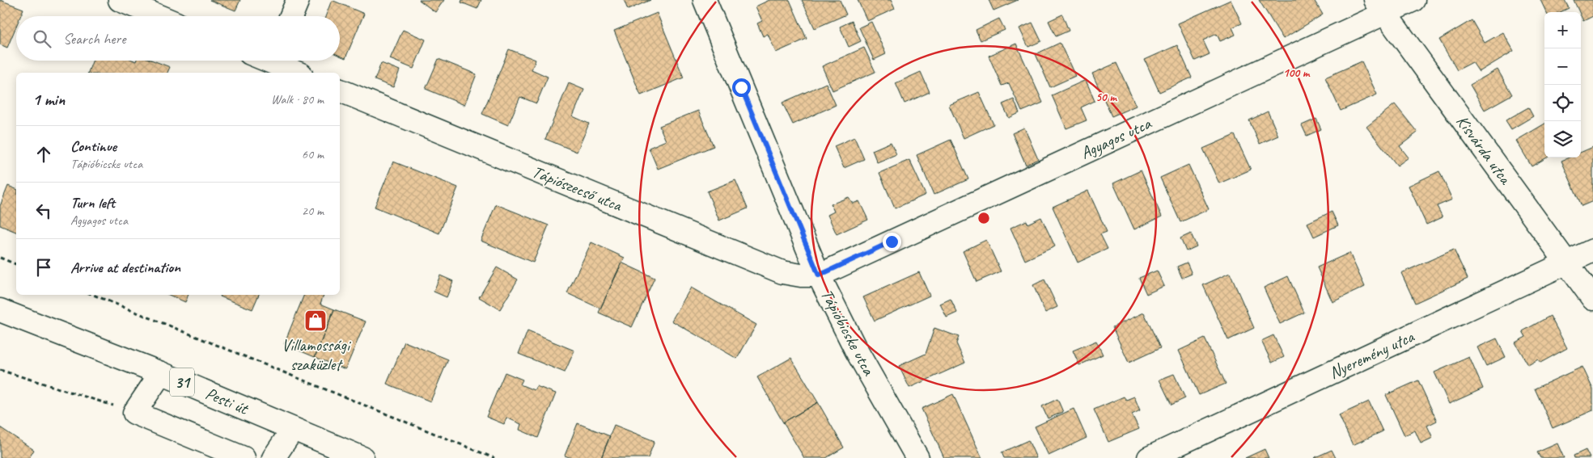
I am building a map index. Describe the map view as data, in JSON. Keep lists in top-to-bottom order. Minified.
{"streets":{"street":["Agyagos utca","Kisvárda utca","Tápiószecső utca","Tápióbicske utca","Nyeremény utca","31","Pesti út"]},"crossings":[["Agyagos utca","Kisvárda utca"],["Agyagos utca","Tápiószecső utca"],["Agyagos utca","Tápióbicske utca"],["Kisvárda utca","Nyeremény utca"],["Tápiószecső utca","Tápióbicske utca"]],"places":{"shop":["Villamossági szaküzlet"]},"page":{"map_buttons":["+","−"],"search":"Search here","heading":["1 min","Walk · 80 m"],"list":[["Continue","Tápióbicske utca","60 m"],["Turn left","Agyagos utca","20 m"],"Arrive at destination"]},"rings":["100 m","50 m"]}
